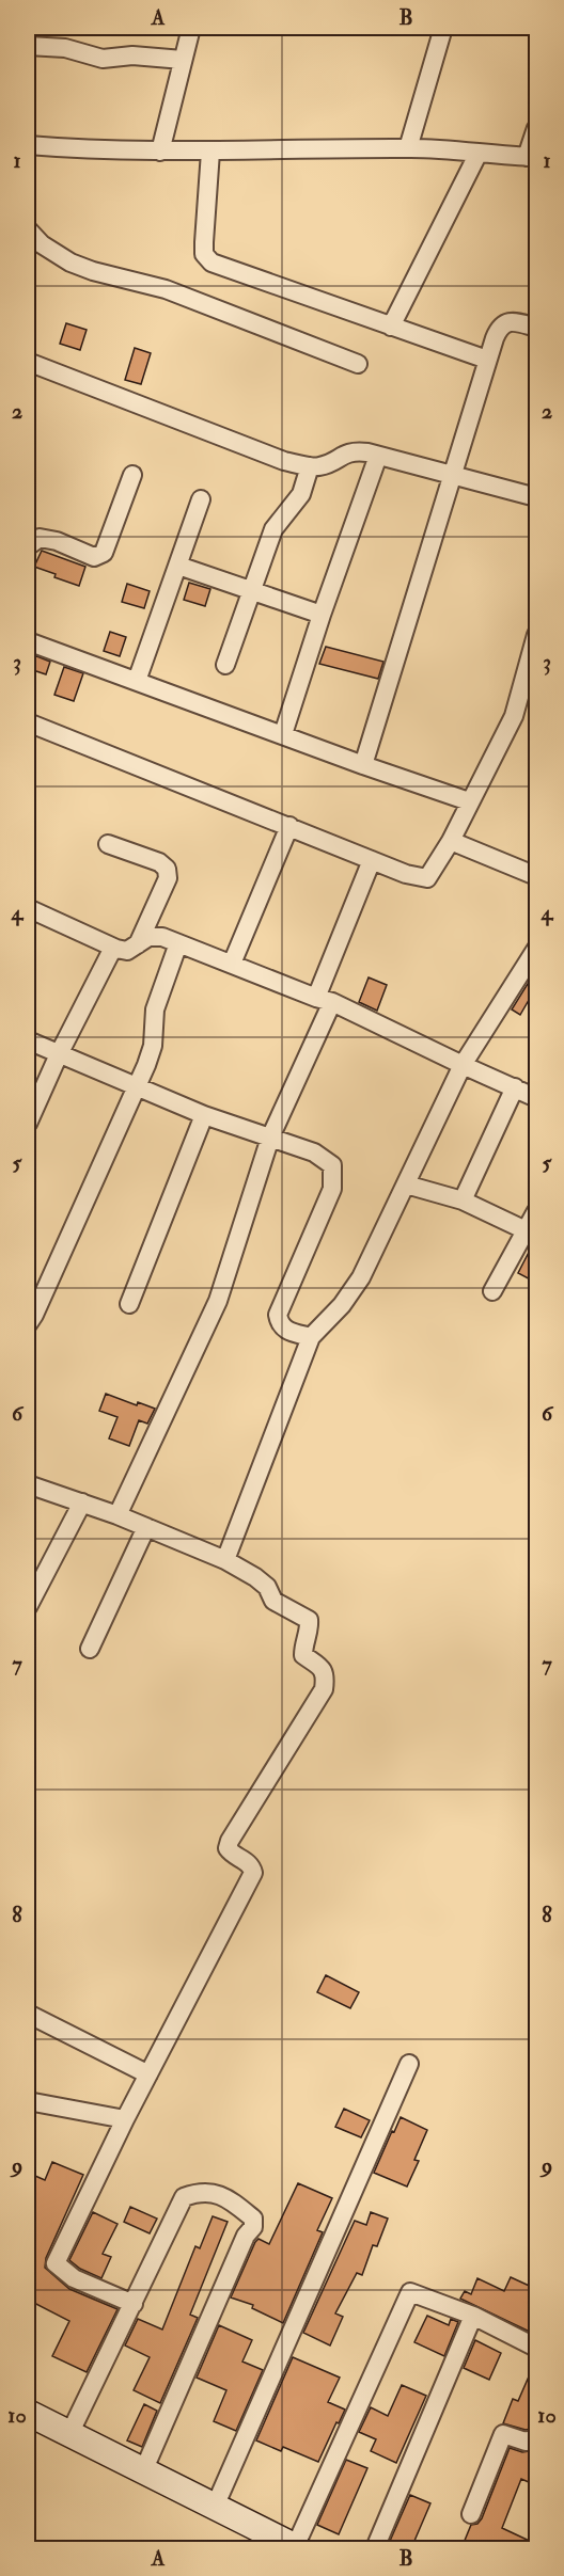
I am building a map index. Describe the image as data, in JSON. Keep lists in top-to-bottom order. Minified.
{"grid":{"columns":["A","B"],"rows":["1","2","3","4","5","6","7","8","9","10"]}}
